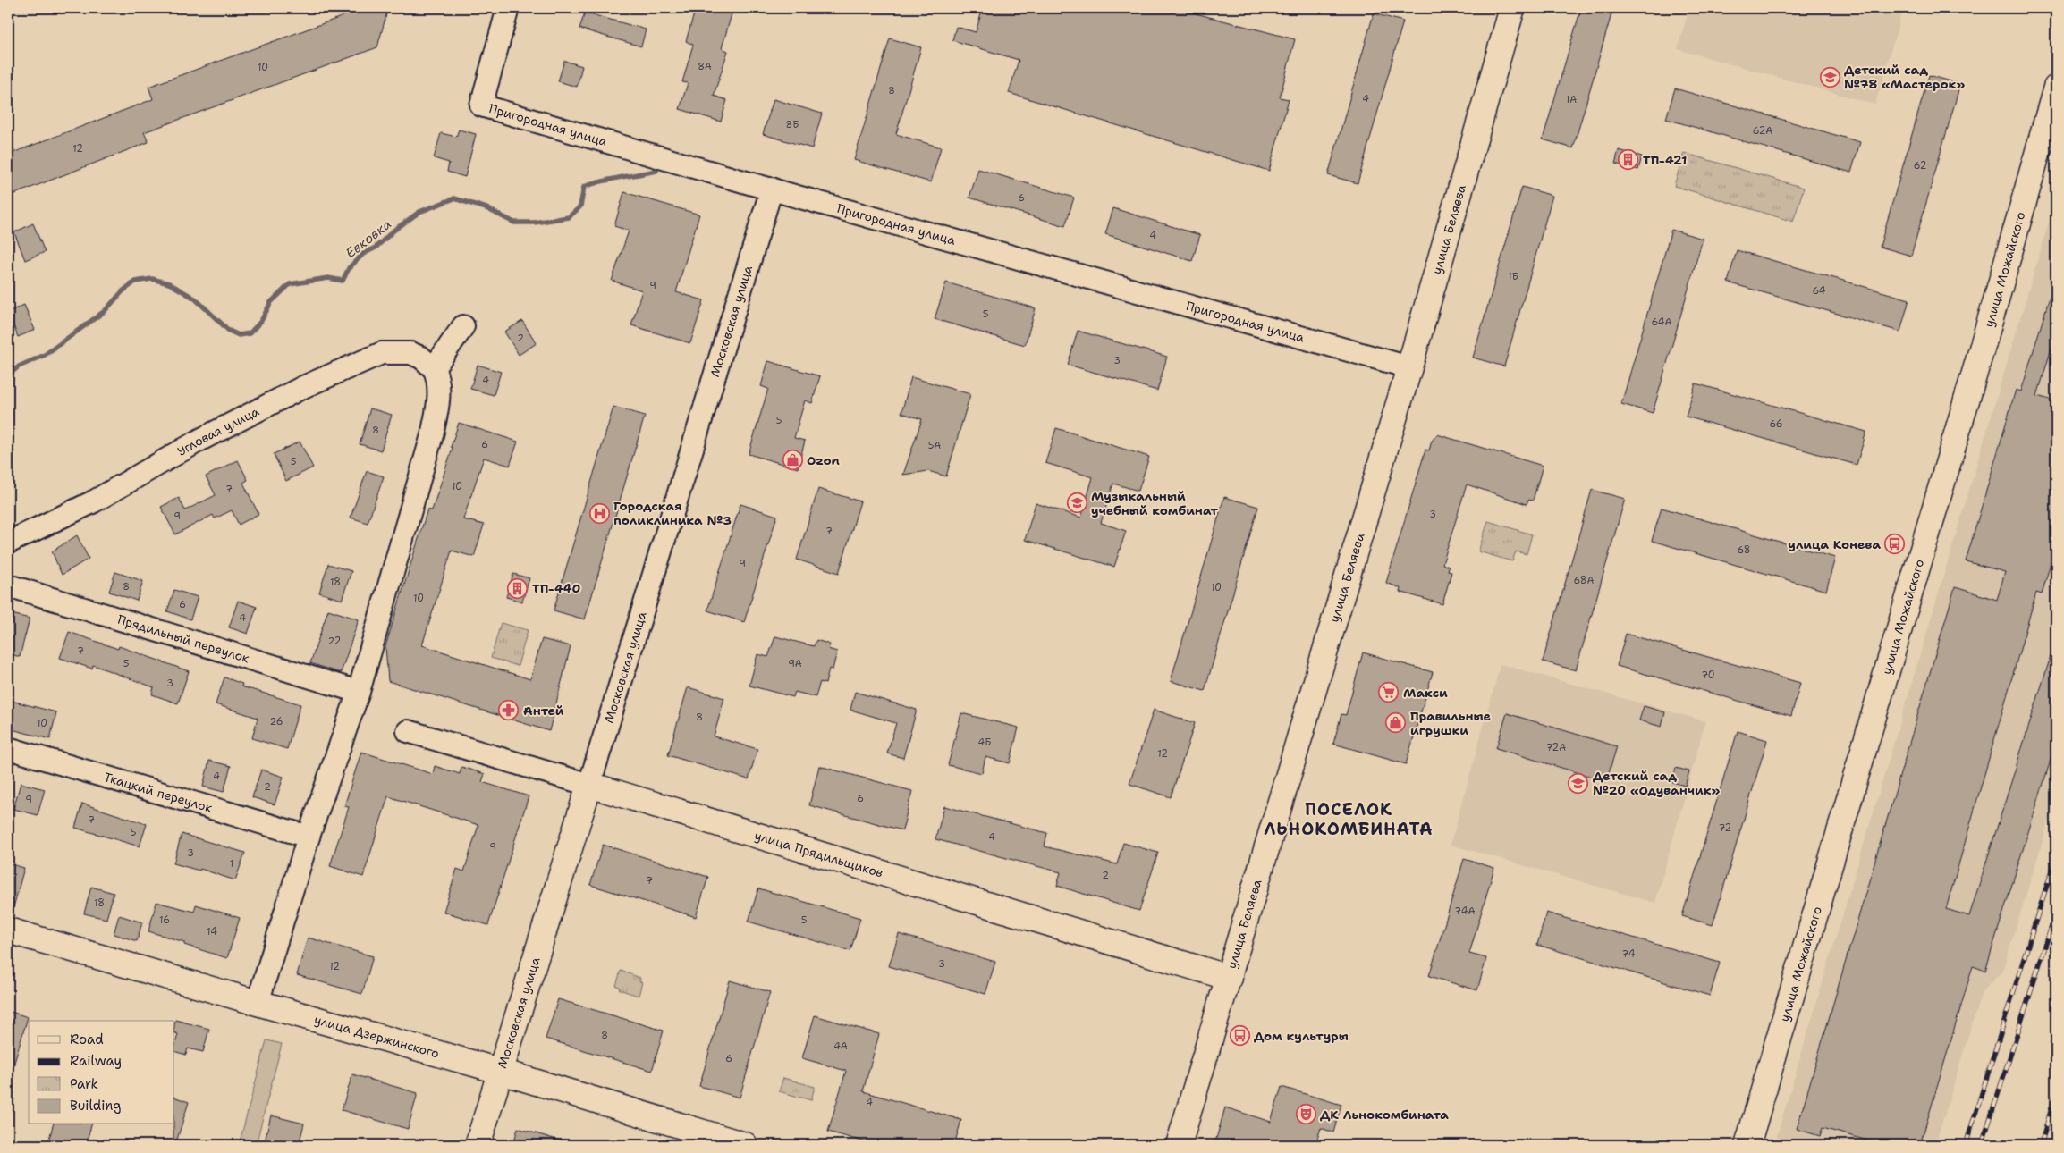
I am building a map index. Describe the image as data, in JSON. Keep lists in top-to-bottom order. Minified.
{"streets":{"street":["Пригородная улица","улица Беляева","улица Можайского","Московская улица","Угловая улица","Прядильный переулок","Ткацкий переулок","улица Прядильщиков","улица Дзержинского"]},"crossings":[["Пригородная улица","улица Беляева"],["Пригородная улица","Московская улица"],["улица Беляева","улица Прядильщиков"],["Московская улица","улица Прядильщиков"],["Московская улица","улица Дзержинского"]],"districts":["ПОСЕЛОК ЛЬНОКОМБИНАТА"],"water":["Евковка"],"places":{"school or university":["Детский сад №78 «Мастерок»","Музыкальный учебный комбинат","Детский сад №20 «Одуванчик»"],"building":["ТП-421","ТП-440"],"shop":["Ozon","Правильные игрушки"],"hospital":["Городская поликлиника №3"],"bus stop":["улица Конева","Дом культуры"],"supermarket":["Макси"],"pharmacy":["Антей"],"theatre":["ДК Льнокомбината"]},"house_numbers":["8А","10","8","4","1А","8Б","62А","12","62","6","4","1Б","9","64","5","64А","2","3","4","5","66","8","6","5А","5","10","7","3","9","7","68","9","68А","18","8","10","10","6","4","22","7","5","9А","70","3","8","26","10","4Б","72А","12","4","2","6","9","7","72","5","4","9","3","1","2","7","18","74А","16","5","14","74","3","12","8","4А","6","4"],"legend":["Road","Railway","Park","Building"]}
